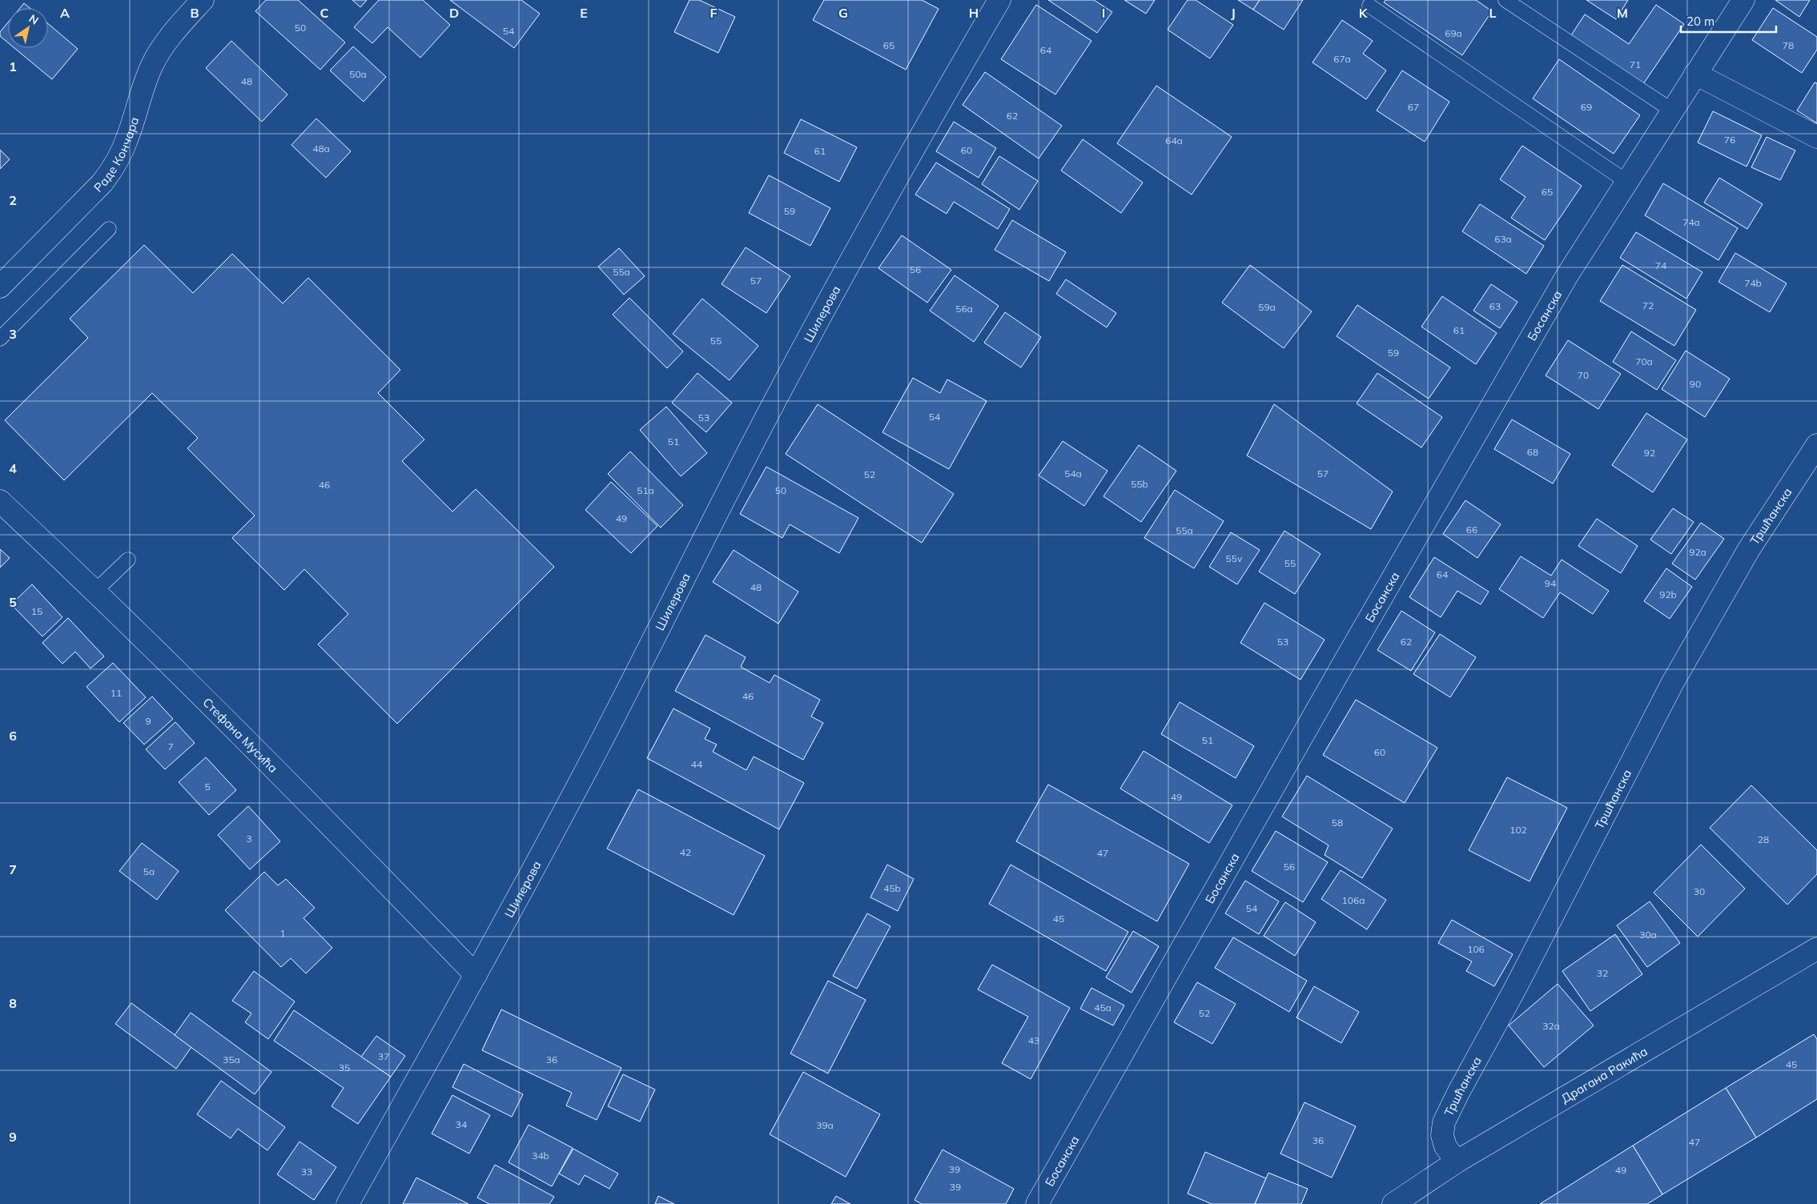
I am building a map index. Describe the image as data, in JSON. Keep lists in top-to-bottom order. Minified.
{"streets":{"street":["Раде Кончара","Шилерова","Босанска","Тршћанска","Стефана Мусића","Драгана Ракића"]},"crossings":[["Шилерова","Стефана Мусића"],["Тршћанска","Драгана Ракића"]],"house_numbers":["50","54","69a","65","78","64","67a","71","50a","48","67","69","62","76","64a","48a","60","61","65","59","74a","63a","74","56","55a","57","74b","72","63","59a","56a","61","55","59","70a","70","90","54","53","51","68","92","54a","57","52","55b","46","51a","50","49","66","55a","92a","55v","55","64","94","48","92b","15","53","62","11","46","9","51","7","60","44","5","49","58","102","3","28","42","47","56","5a","45b","30","106a","54","45","1","30a","106","32","45a","52","32a","43","37","35a","36","45","35","34","39a","36","47","34b","39","49","33","39"],"scale_bar":"20 m","north":"top right","grid":{"columns":["A","B","C","D","E","F","G","H","I","J","K","L","M"],"rows":["1","2","3","4","5","6","7","8","9"]}}
